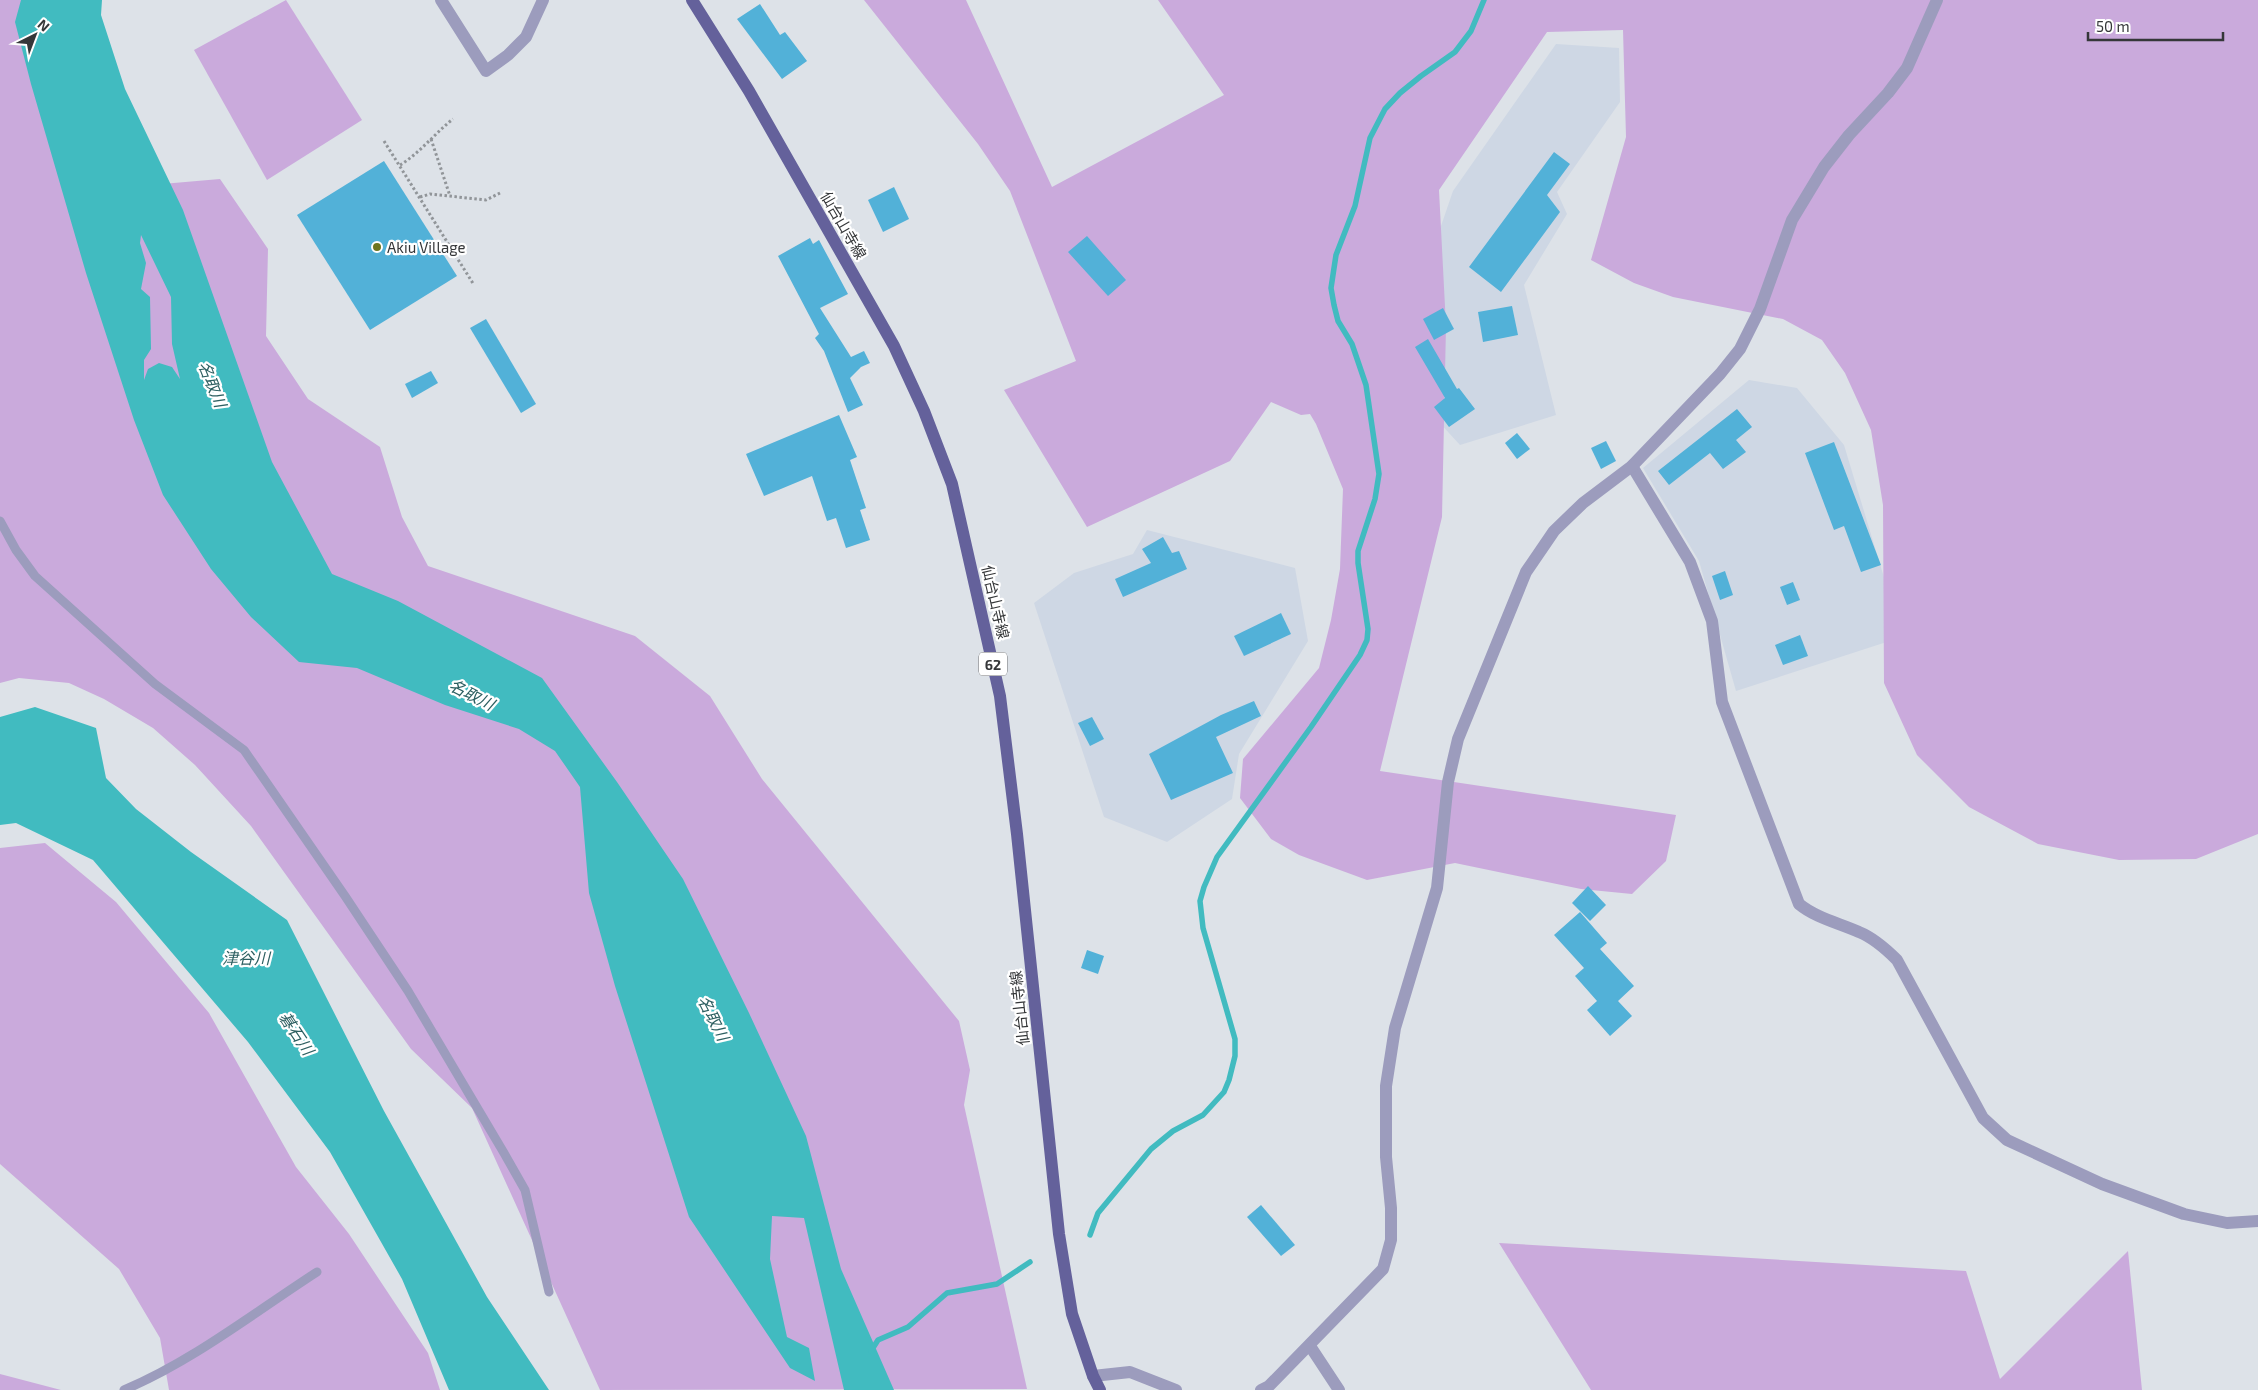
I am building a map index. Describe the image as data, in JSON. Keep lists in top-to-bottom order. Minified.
{"streets":{"main road":["仙台山寺線","62"]},"water":["名取川","津谷川","碁石川"],"places":["Akiu Village"],"scale_bar":"50 m","north":"top right"}
